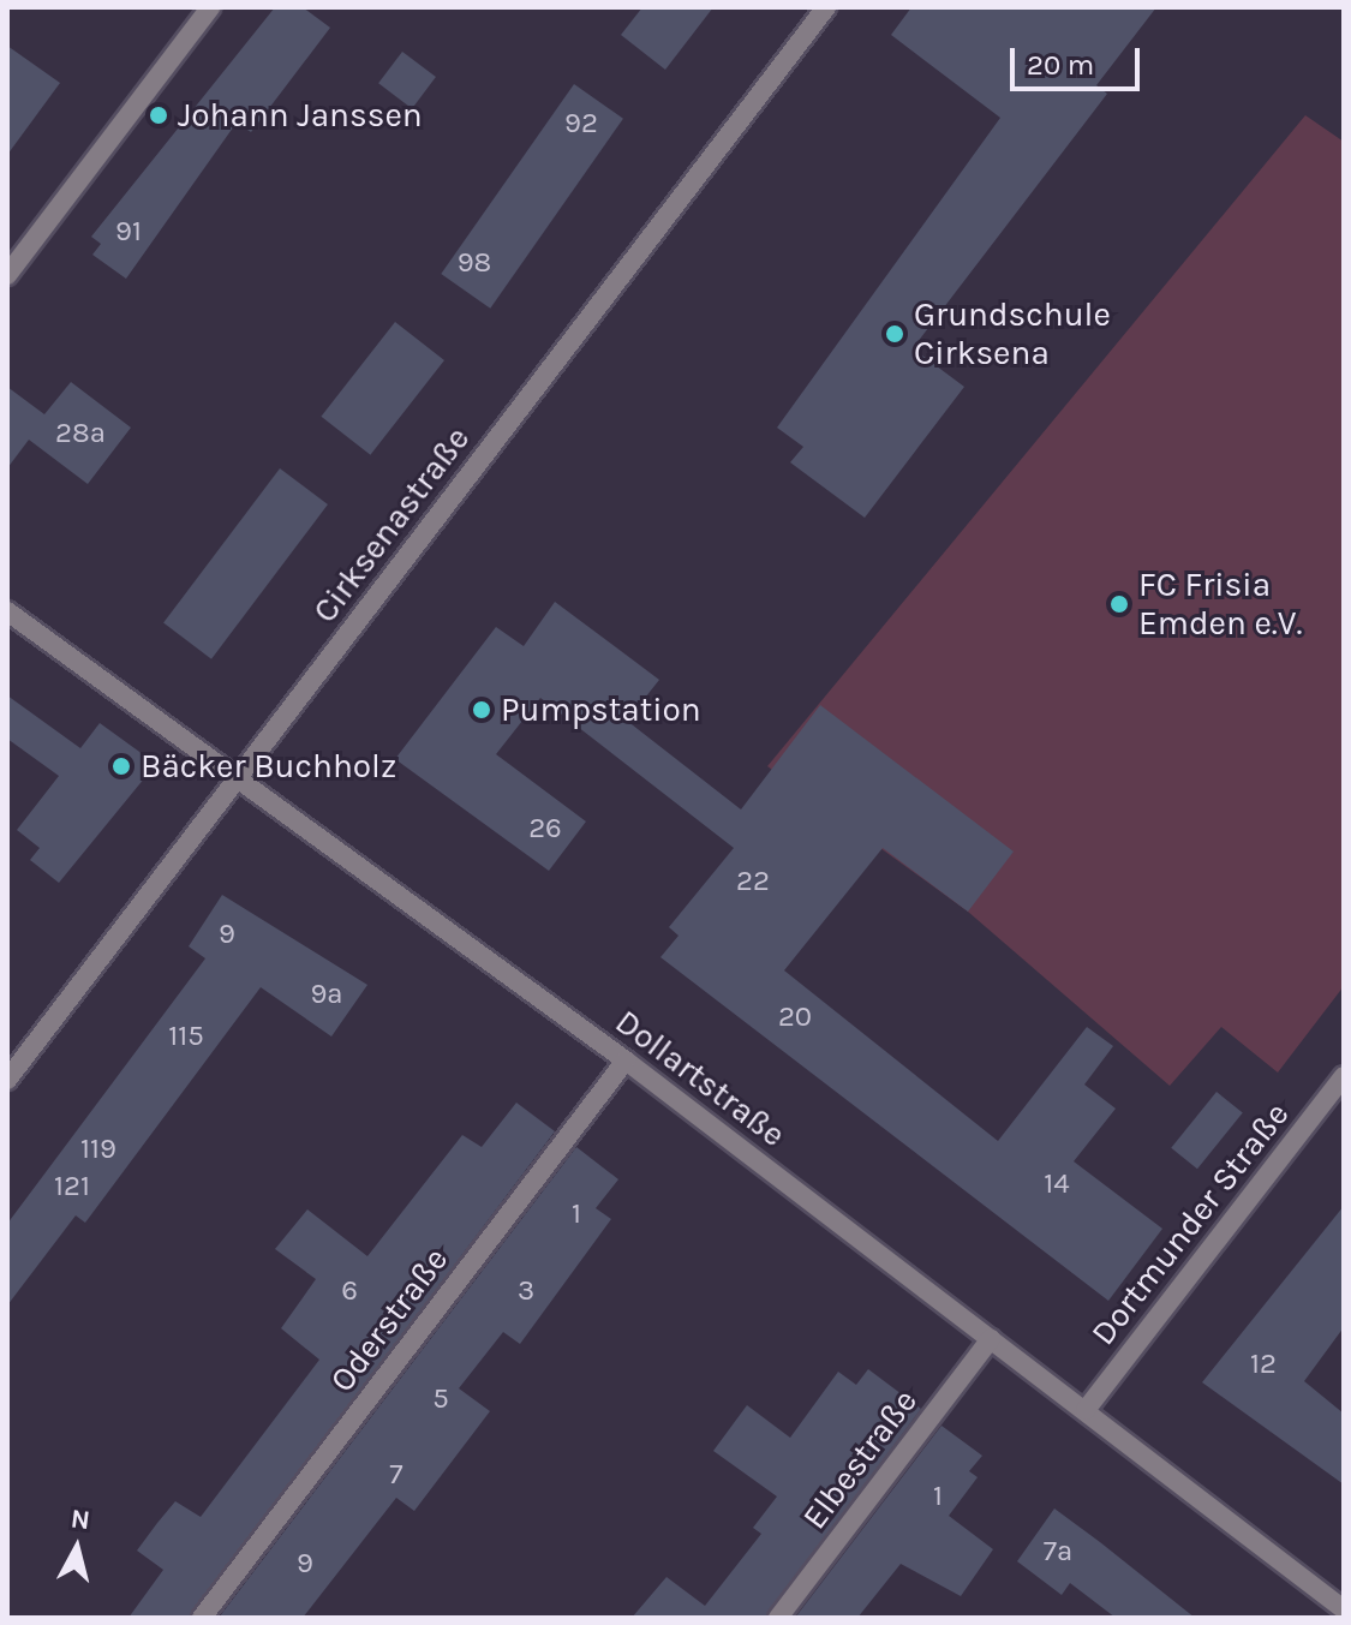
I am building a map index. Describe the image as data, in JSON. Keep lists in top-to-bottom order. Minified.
{"streets":{"street":["Cirksenastraße","Dollartstraße","Dortmunder Straße","Oderstraße","Elbestraße"]},"crossings":[["Cirksenastraße","Dollartstraße"],["Dollartstraße","Dortmunder Straße"],["Dollartstraße","Oderstraße"],["Dollartstraße","Elbestraße"]],"places":["Johann Janssen","Grundschule Cirksena","FC Frisia Emden e.V.","Pumpstation","Bäcker Buchholz"],"house_numbers":["92","91","98","28a","26","22","9","9a","20","115","119","14","121","1","6","3","12","5","7","1","7a","9"],"scale_bar":"20 m","north":"top"}
